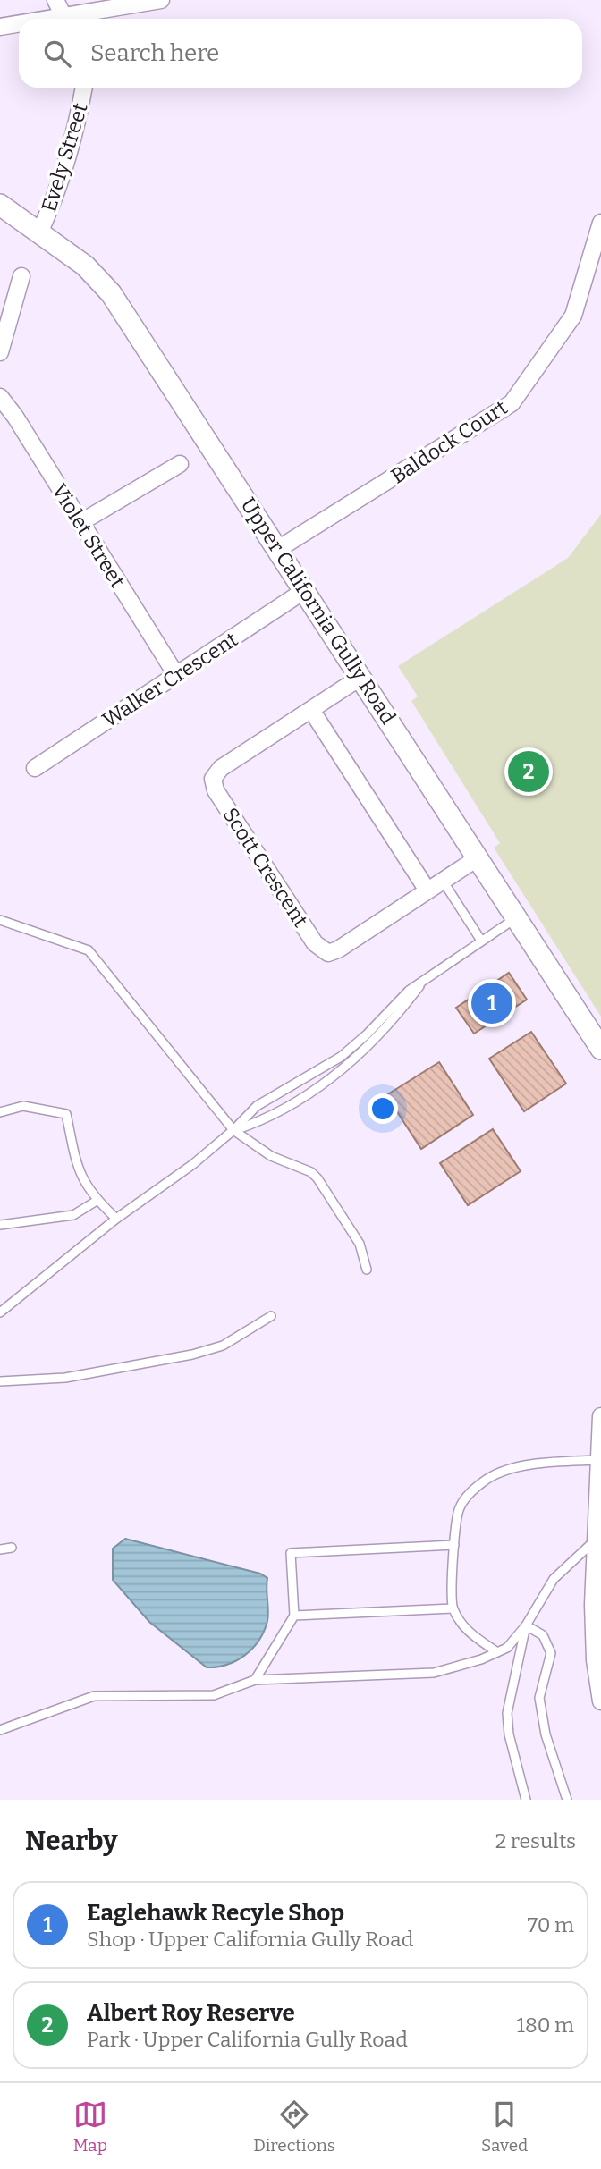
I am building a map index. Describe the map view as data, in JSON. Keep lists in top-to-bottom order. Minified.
{"streets":{"street":["Evely Street","Baldock Court","Violet Street","Upper California Gully Road","Walker Crescent","Scott Crescent"]},"crossings":[["Evely Street","Upper California Gully Road"],["Baldock Court","Upper California Gully Road"],["Violet Street","Walker Crescent"],["Upper California Gully Road","Walker Crescent"],["Upper California Gully Road","Scott Crescent"]],"page":{"search":"Search here","pins":["2","1"],"heading":["Nearby","2 results"],"list":[{"mark":"1","name":"Eaglehawk Recyle Shop","note":"Shop · Upper California Gully Road","value":"70 m"},{"mark":"2","name":"Albert Roy Reserve","note":"Park · Upper California Gully Road","value":"180 m"}],"nav":["Map","Directions","Saved"]}}
